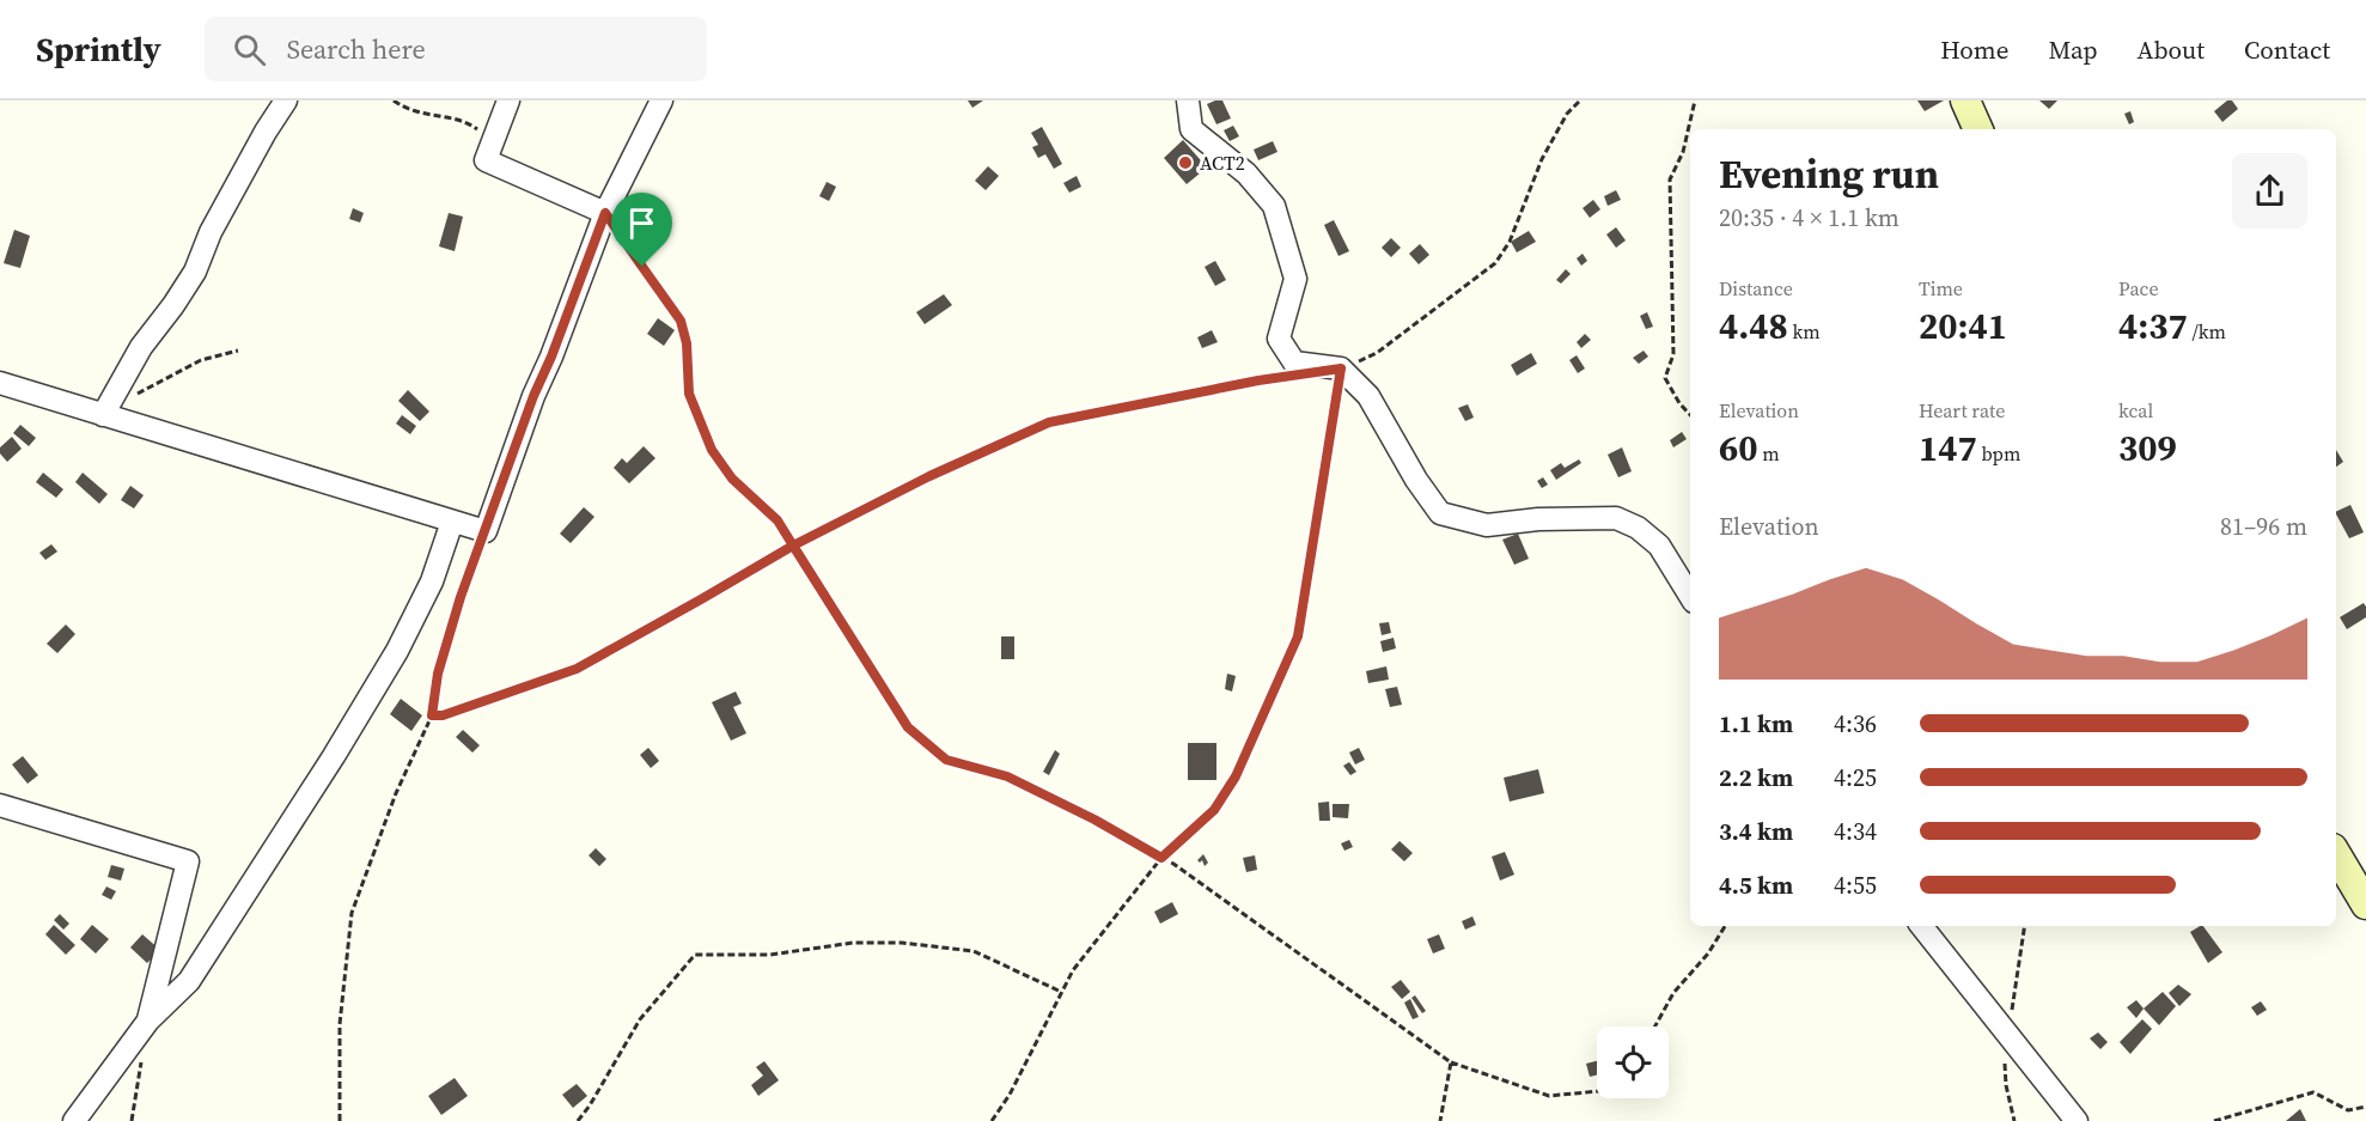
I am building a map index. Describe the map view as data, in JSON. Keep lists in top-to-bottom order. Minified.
{"places":["ACT2"],"page":{"header":"Sprintly","search":"Search here","nav":["Home","Map","About","Contact"],"heading":["Evening run","20:35 · 4 × 1.1 km"],"stats":[["Distance","4.48 km"],["Time","20:41"],["Pace","4:37 /km"],["Elevation","60 m"],["Heart rate","147 bpm"],["kcal","309"]],"chart":["Elevation","81–96 m"],"list":[{"name":"1.1 km","note":"4:36"},{"name":"2.2 km","note":"4:25"},{"name":"3.4 km","note":"4:34"},{"name":"4.5 km","note":"4:55"}]}}
